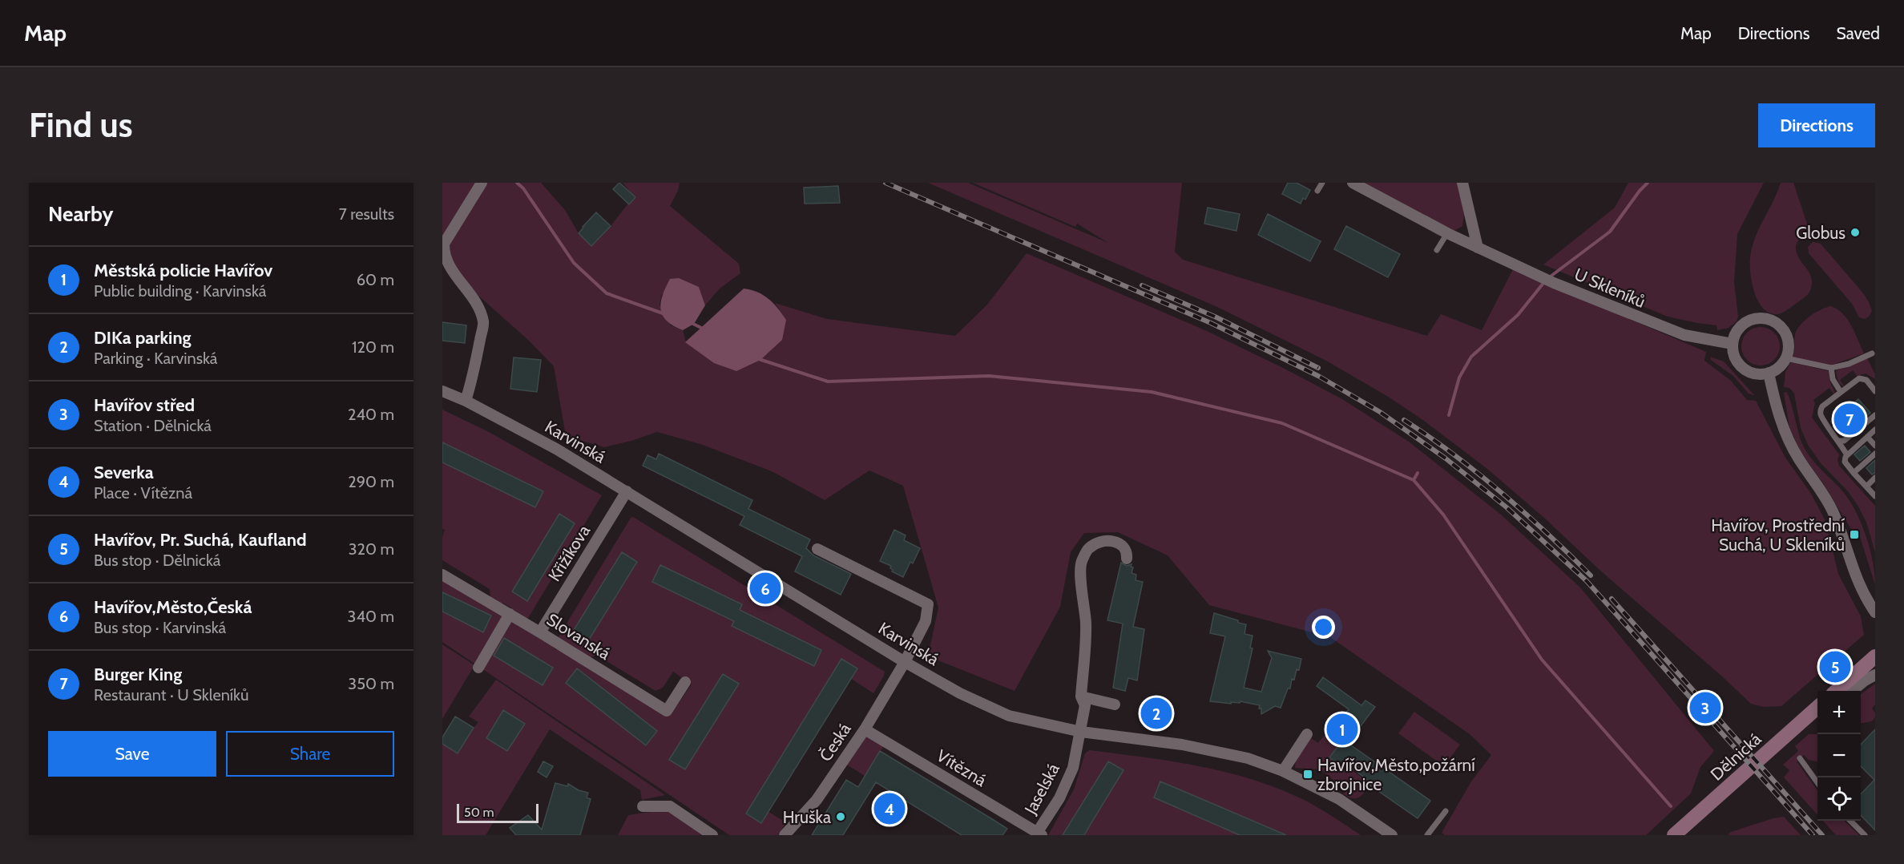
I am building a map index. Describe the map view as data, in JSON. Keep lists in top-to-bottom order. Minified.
{"streets":{"street":["U Skleníků","Karvinská","Křižíkova","Slovanská","Česká","Dělnická","Vítězná","Jaselská"]},"crossings":[["Karvinská","Křižíkova"],["Karvinská","Česká"],["Karvinská","Jaselská"],["Křižíkova","Slovanská"],["Česká","Vítězná"],["Vítězná","Jaselská"]],"places":{"other":["Globus","Hruška"],"transit":["Havířov, Prostřední Suchá, U Skleníků","Havířov,Město,požární zbrojnice"]},"scale_bar":"50 m","page":{"header":"Map","nav":["Map","Directions","Saved"],"buttons":["Directions",["Save","Share"]],"title":"Find us","heading":["Nearby","7 results"],"list":[{"mark":"1","name":"Městská policie Havířov","note":"Public building · Karvinská","value":"60 m"},{"mark":"2","name":"DIKa parking","note":"Parking · Karvinská","value":"120 m"},{"mark":"3","name":"Havířov střed","note":"Station · Dělnická","value":"240 m"},{"mark":"4","name":"Severka","note":"Place · Vítězná","value":"290 m"},{"mark":"5","name":"Havířov, Pr. Suchá, Kaufland","note":"Bus stop · Dělnická","value":"320 m"},{"mark":"6","name":"Havířov,Město,Česká","note":"Bus stop · Karvinská","value":"340 m"},{"mark":"7","name":"Burger King","note":"Restaurant · U Skleníků","value":"350 m"}],"pins":["7","6","5","3","2","1","4"],"map_buttons":["+","−"],"scale":"50 m"}}
